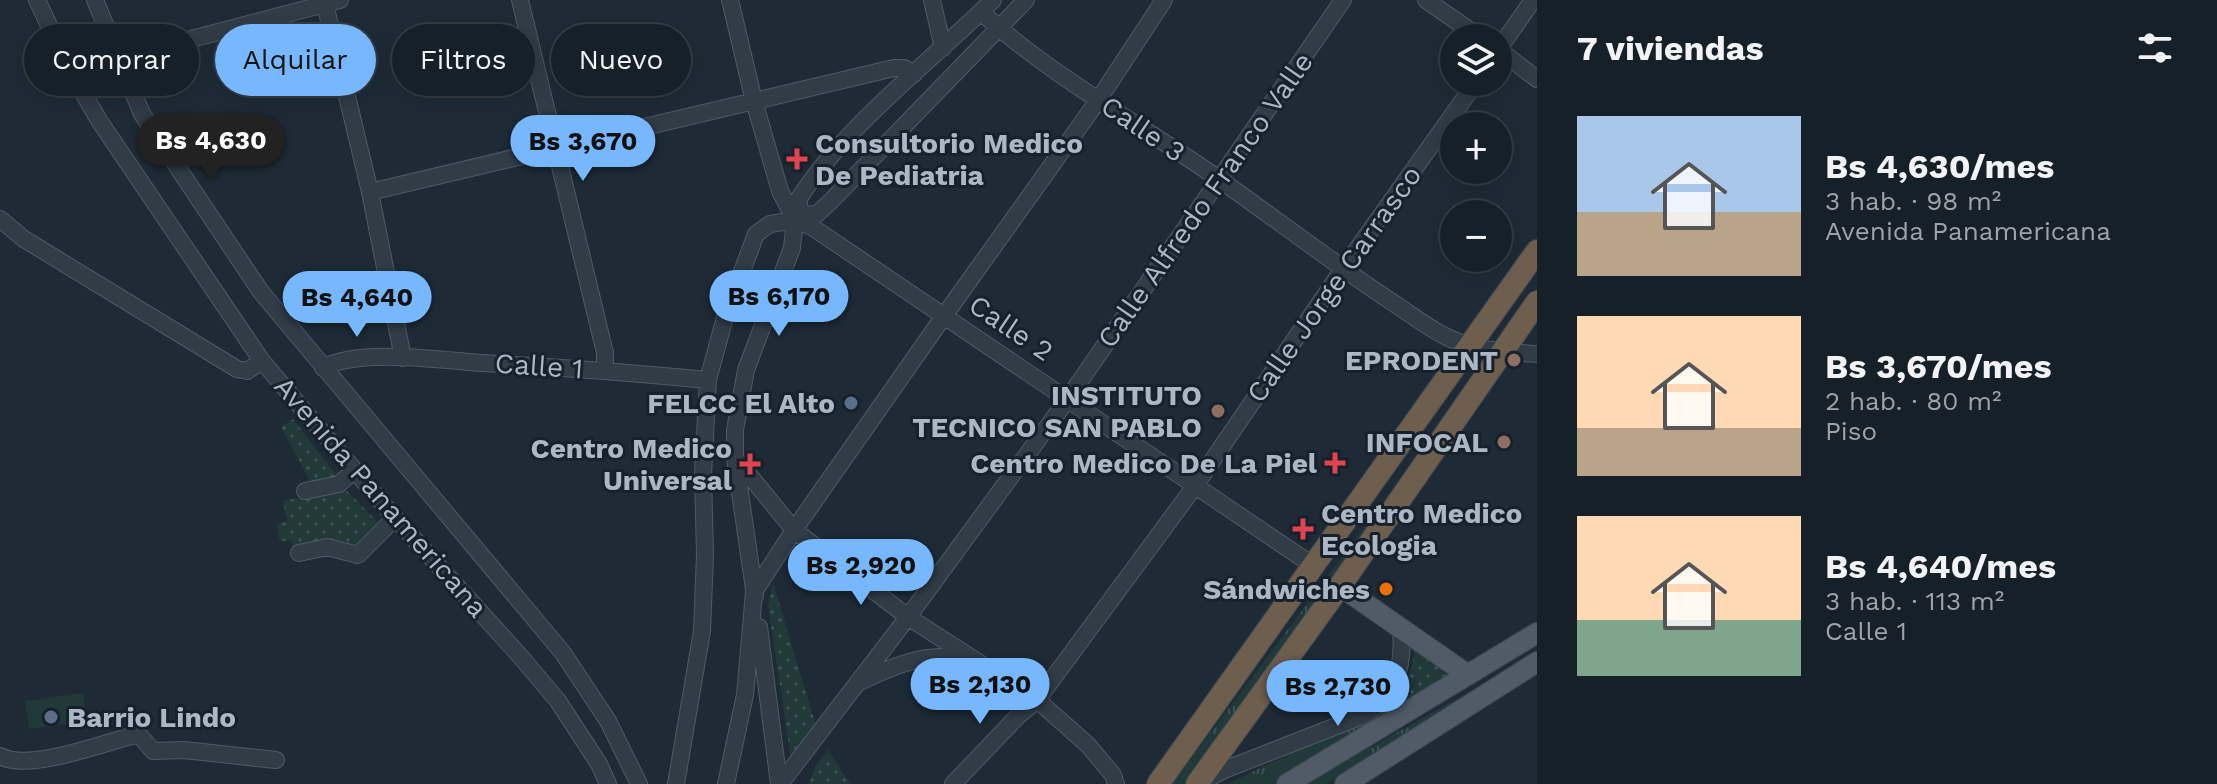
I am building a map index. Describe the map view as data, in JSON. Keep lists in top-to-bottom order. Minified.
{"streets":{"street":["Calle 3","Calle Alfredo Franco Valle","Calle Jorge Carrasco","Calle 2","Calle 1","Avenida Panamericana"]},"crossings":[["Calle 3","Calle Alfredo Franco Valle"],["Calle 3","Calle Jorge Carrasco"],["Calle Alfredo Franco Valle","Calle 2"],["Calle Jorge Carrasco","Calle 2"],["Calle 1","Avenida Panamericana"]],"places":{"health":["Consultorio Medico De Pediatria","Centro Medico De La Piel","Centro Medico Universal","Centro Medico Ecologia"],"other":["EPRODENT","FELCC El Alto","INSTITUTO TECNICO SAN PABLO","INFOCAL","Sándwiches","Barrio Lindo"]},"page":{"heading":"7 viviendas","map_buttons":["+","−"],"chip":["Comprar","Alquilar","Filtros","Nuevo"],"list":[{"name":"Bs 4,630/mes","note":"3 hab. · 98 m² · Avenida Panamericana"},{"name":"Bs 3,670/mes","note":"2 hab. · 80 m² · Piso"},{"name":"Bs 4,640/mes","note":"3 hab. · 113 m² · Calle 1"}],"price":["Bs 4,630","Bs 3,670","Bs 6,170","Bs 4,640","Bs 2,920","Bs 2,130","Bs 2,730"]}}
